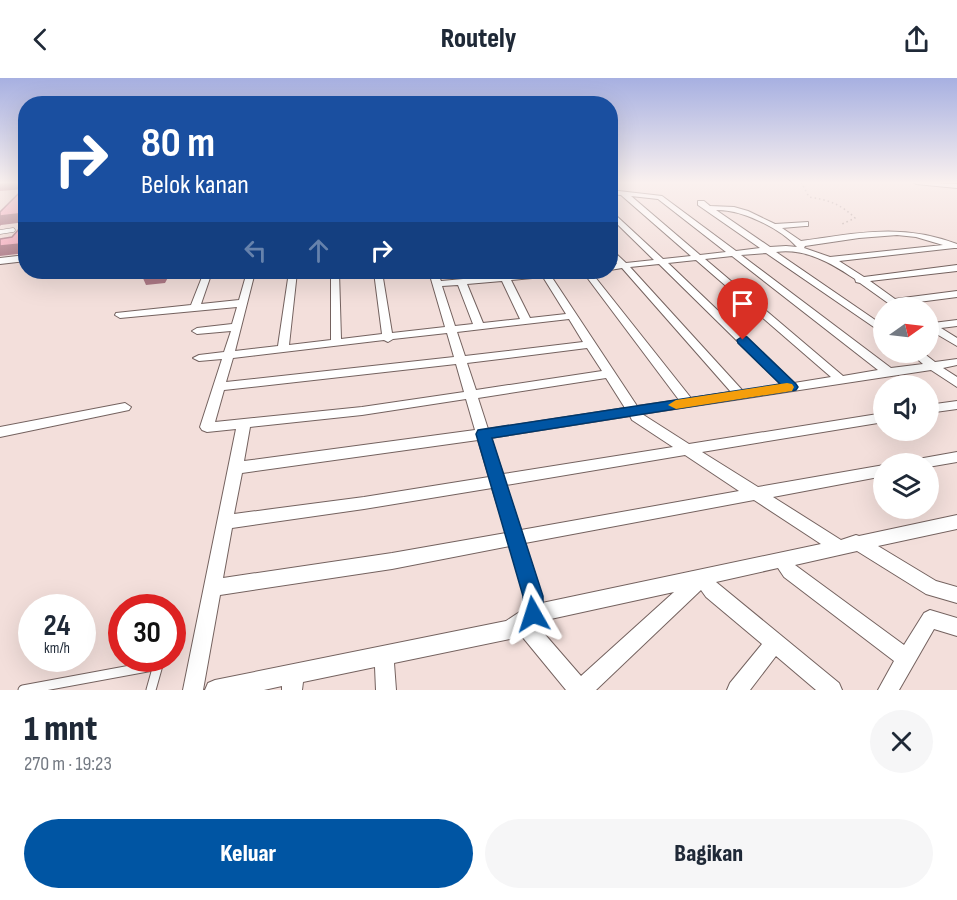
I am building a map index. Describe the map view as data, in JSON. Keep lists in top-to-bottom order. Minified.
{"north":"right","page":{"header":"Routely","turn":["80 m","Belok kanan"],"speed":"24 km/h","limit":"30","heading":["1 mnt","270 m · 19:23"],"buttons":["Keluar","Bagikan"]}}
